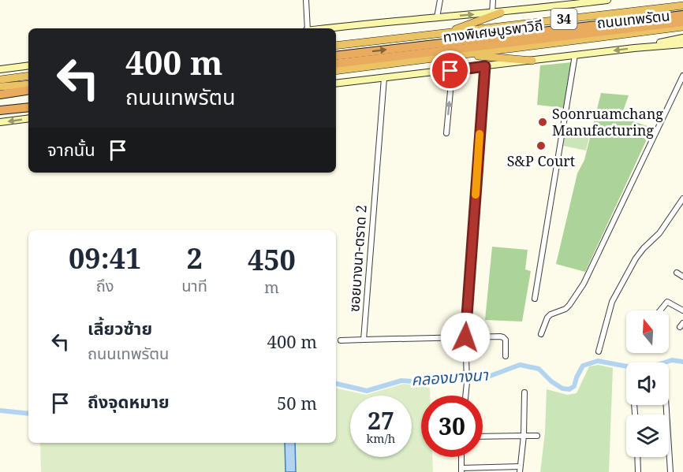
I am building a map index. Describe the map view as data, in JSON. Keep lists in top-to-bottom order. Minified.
{"streets":{"highway":["34","ถนนเทพรัตน","ทางพิเศษบูรพาวิถี"],"street":["ซอยบางนา-ตราด 2"]},"crossings":[["ถนนเทพรัตน","ซอยบางนา-ตราด 2"]],"water":["คลองบางนา"],"places":["Soonruamchang Manufacturing","S&P Court"],"north":"top","page":{"turn":["400 m","ถนนเทพรัตน"],"then":"จากนั้น","eta":["09:41","ถึง","2","นาที","450","m"],"list":[{"name":"เลี้ยวซ้าย","note":"ถนนเทพรัตน","value":"400 m"},{"name":"ถึงจุดหมาย","value":"50 m"}],"speed":"27 km/h","limit":"30"}}
